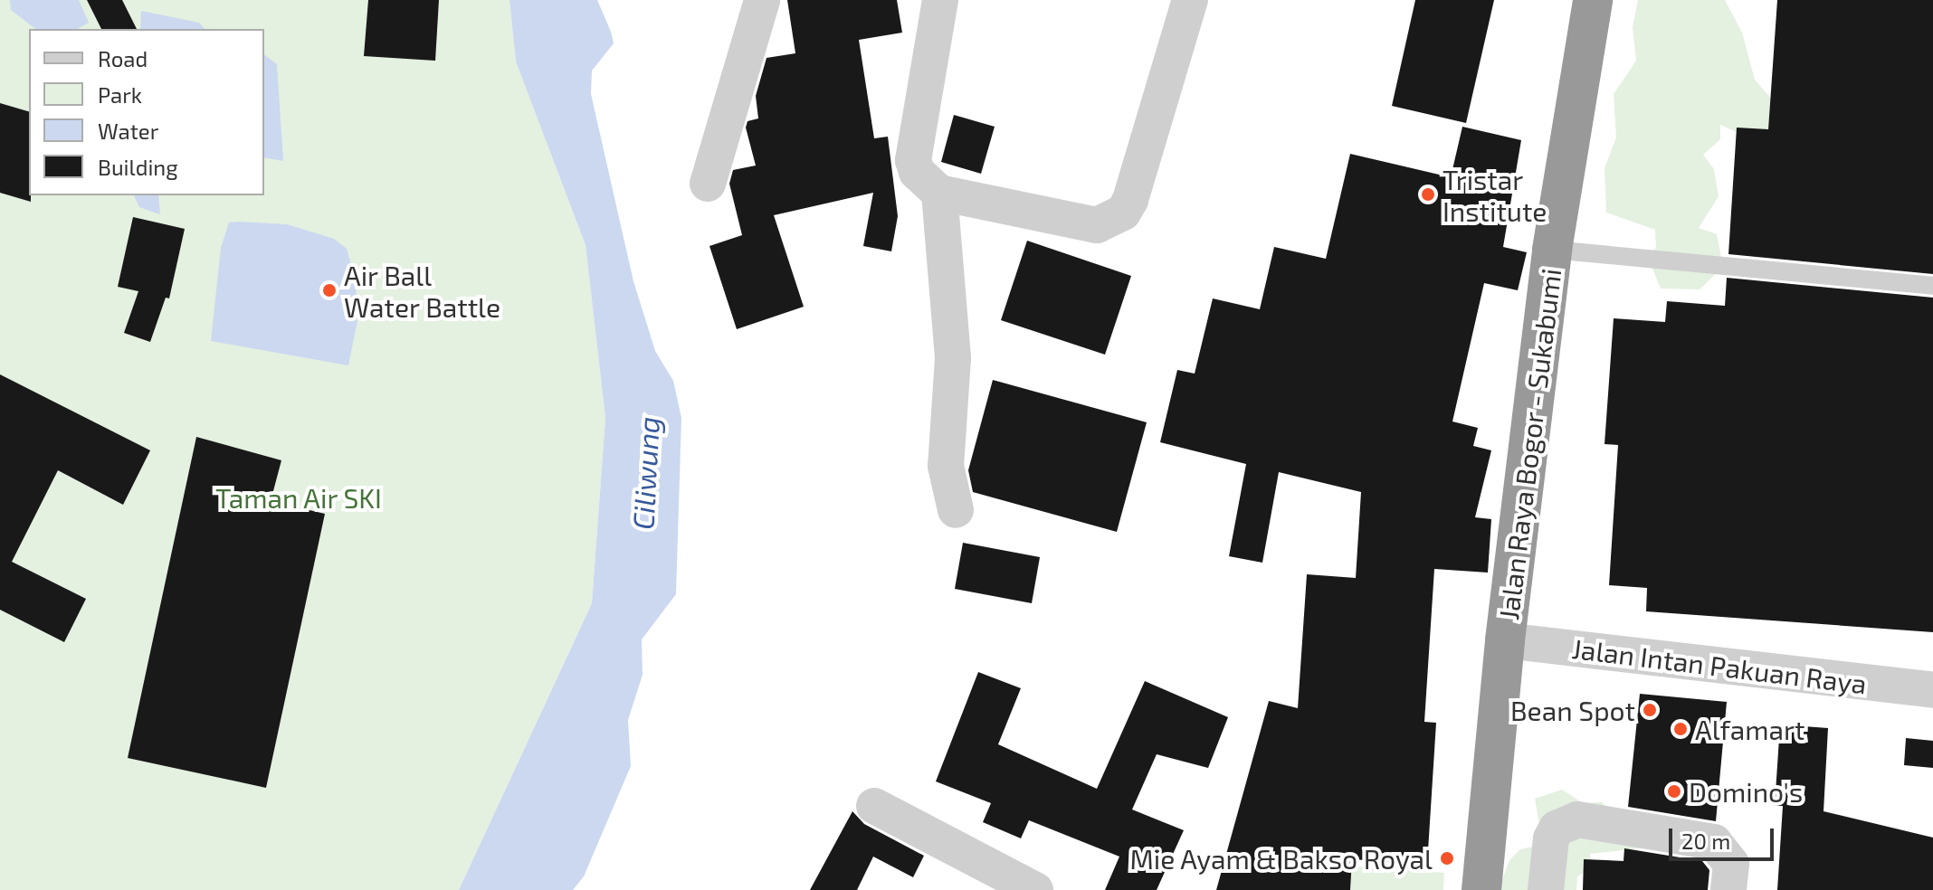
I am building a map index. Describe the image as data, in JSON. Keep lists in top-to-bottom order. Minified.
{"streets":{"highway":["Jalan Raya Bogor - Sukabumi"],"street":["Jalan Intan Pakuan Raya"]},"crossings":[["Jalan Raya Bogor - Sukabumi","Jalan Intan Pakuan Raya"]],"water":["Ciliwung"],"parks":["Taman Air SKI"],"places":["Tristar Institute","Air Ball Water Battle","Bean Spot","Alfamart","Domino's","Mie Ayam & Bakso Royal"],"legend":["Road","Park","Water","Building"],"scale_bar":"20 m"}
